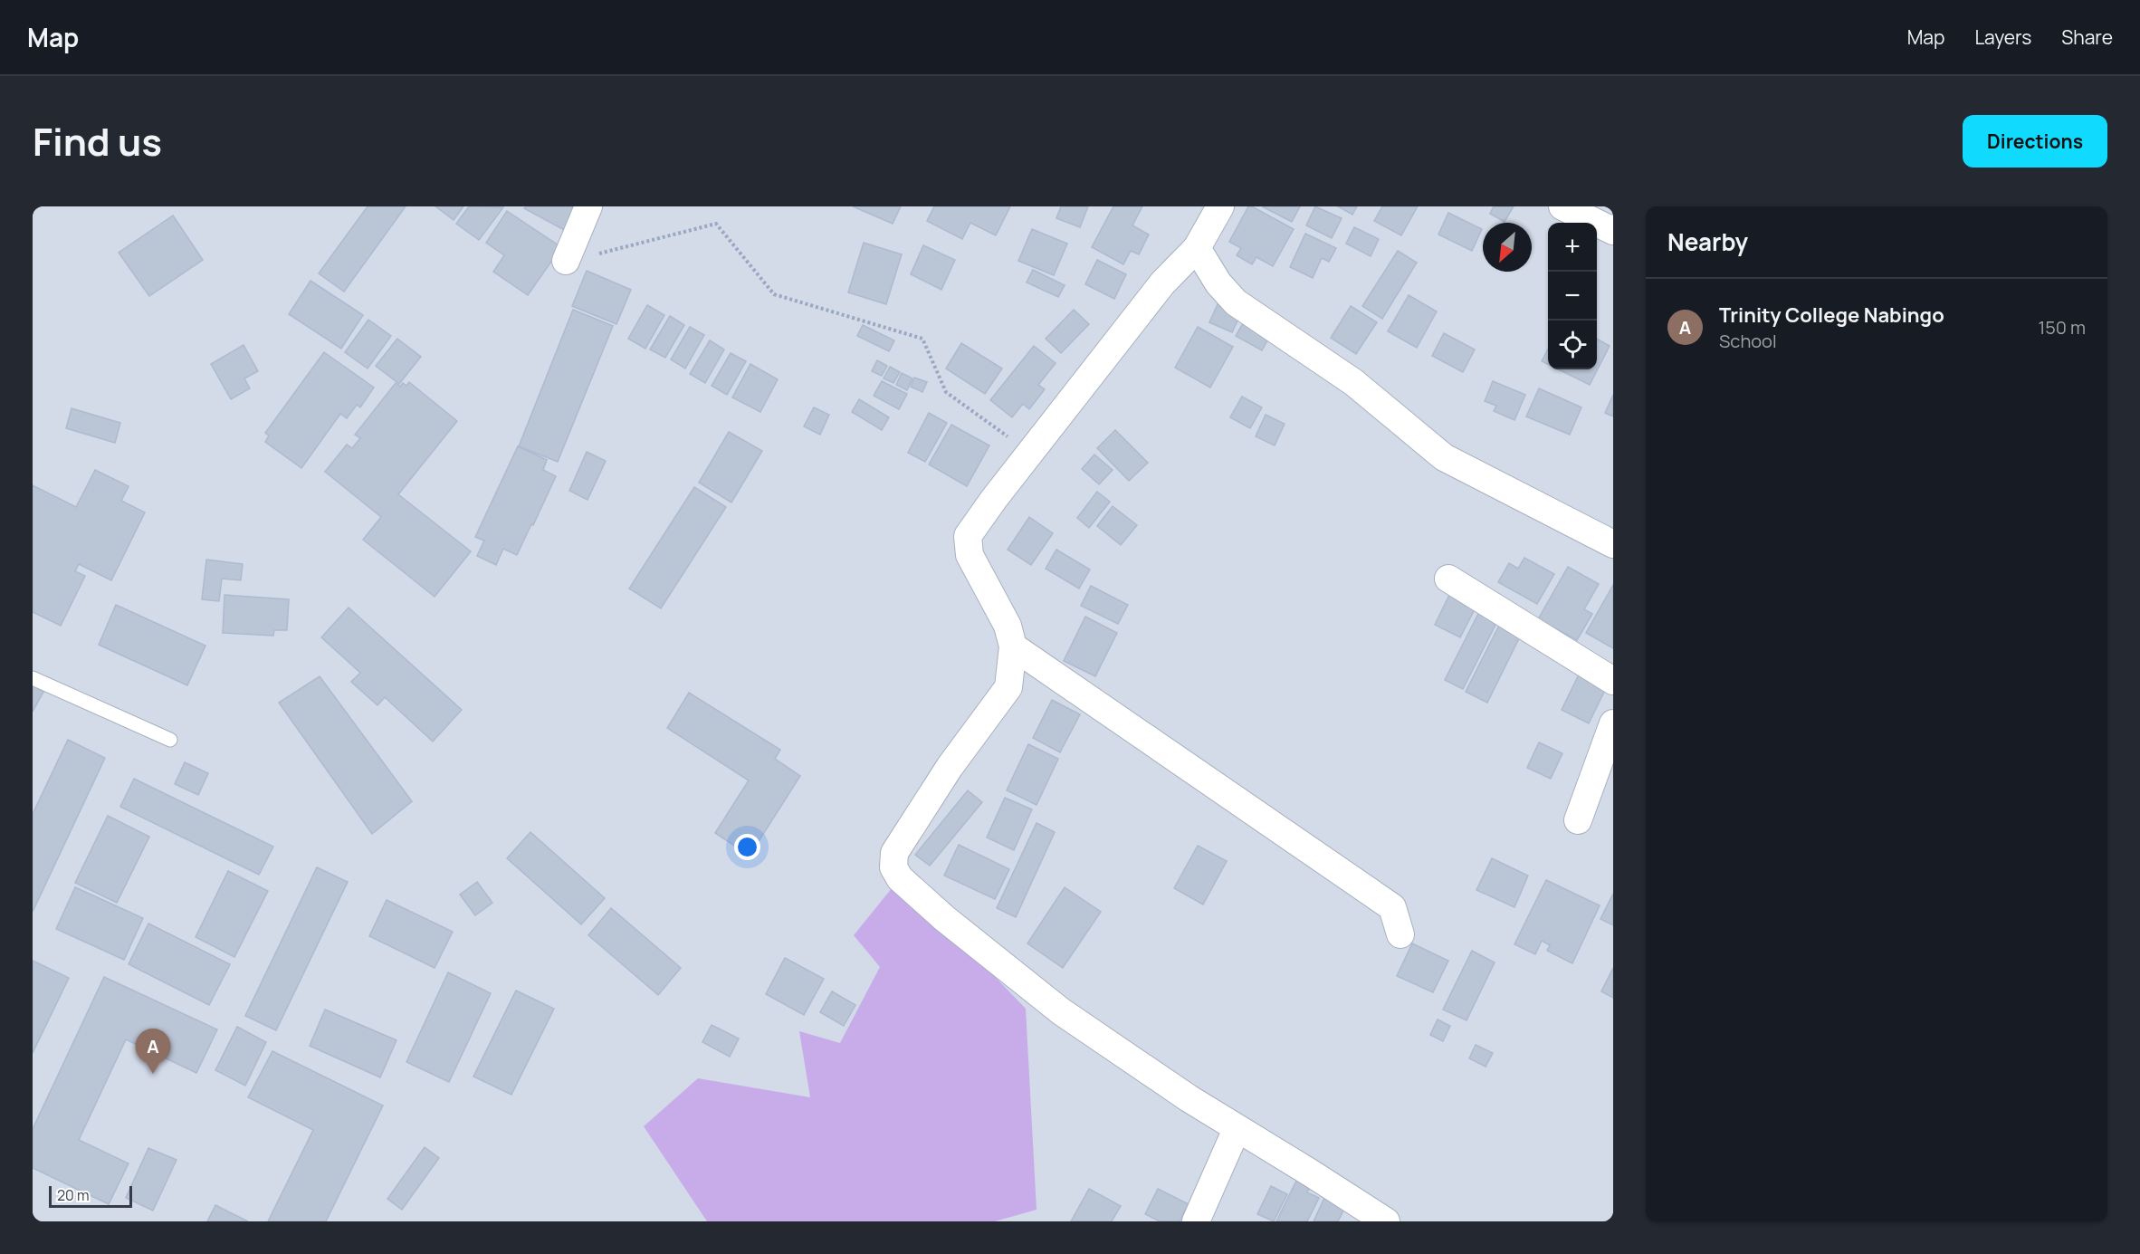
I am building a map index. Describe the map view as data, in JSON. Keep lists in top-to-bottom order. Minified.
{"scale_bar":"20 m","north":"bottom left","page":{"header":"Map","nav":["Map","Layers","Share"],"title":"Find us","buttons":"Directions","heading":"Nearby","map_buttons":["+","−"],"list":[{"mark":"A","name":"Trinity College Nabingo","note":"School","value":"150 m"}],"pins":"A","scale":"20 m"}}
